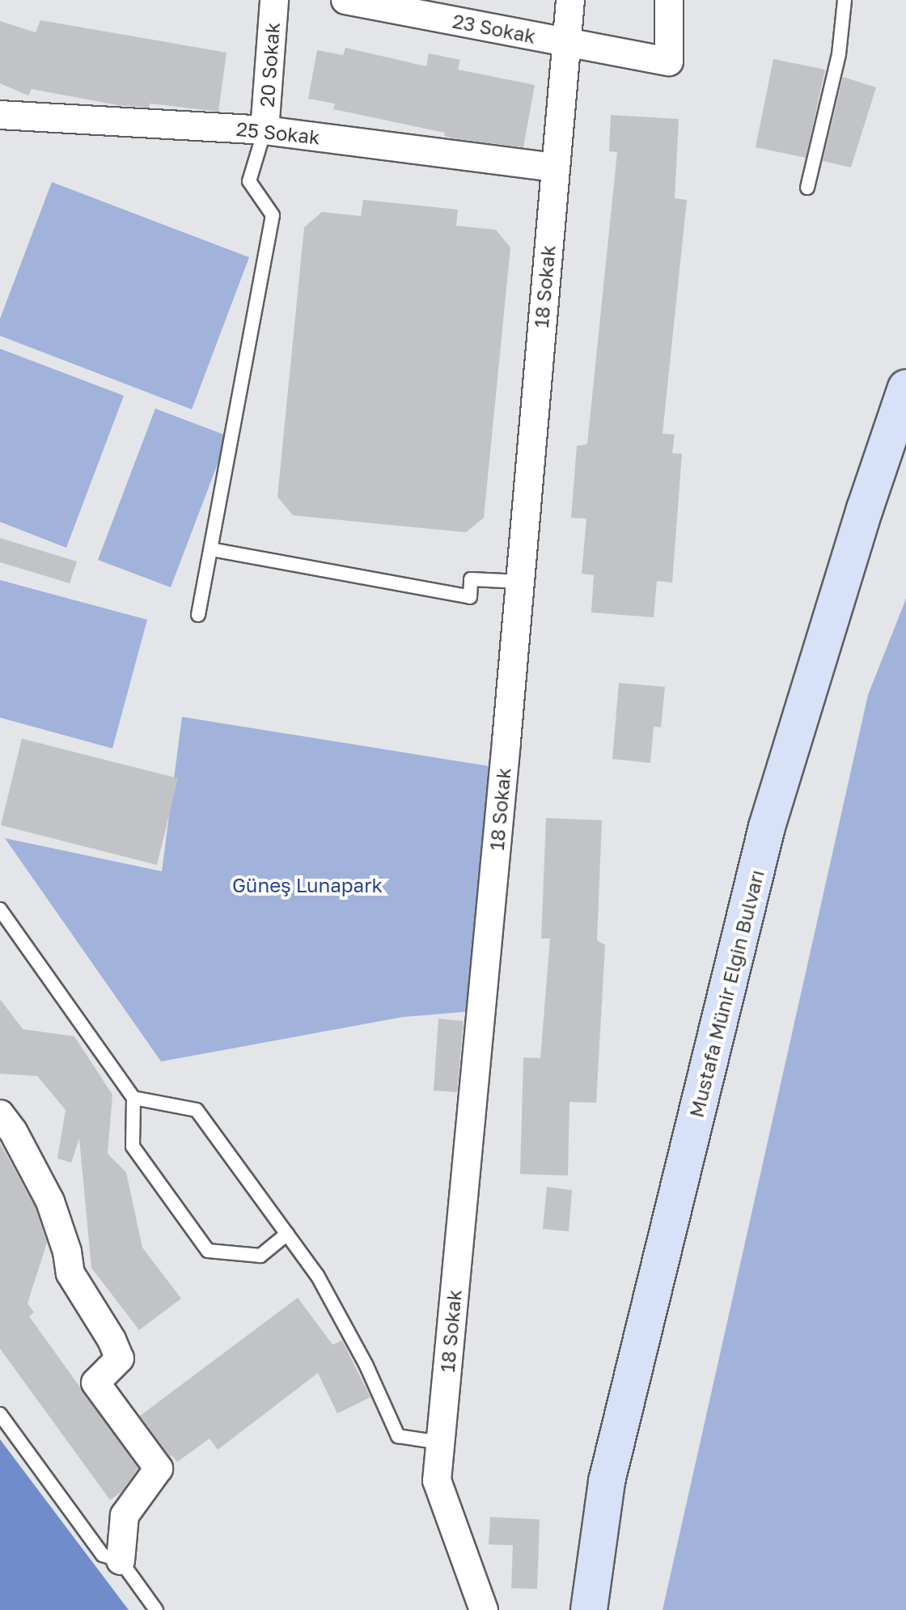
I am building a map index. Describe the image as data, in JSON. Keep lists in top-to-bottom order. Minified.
{"streets":{"street":["23 Sokak","20 Sokak","25 Sokak","18 Sokak","Mustafa Münir Elgin Bulvarı"]},"crossings":[["23 Sokak","18 Sokak"],["20 Sokak","25 Sokak"],["25 Sokak","18 Sokak"]],"parks":["Güneş Lunapark"]}
